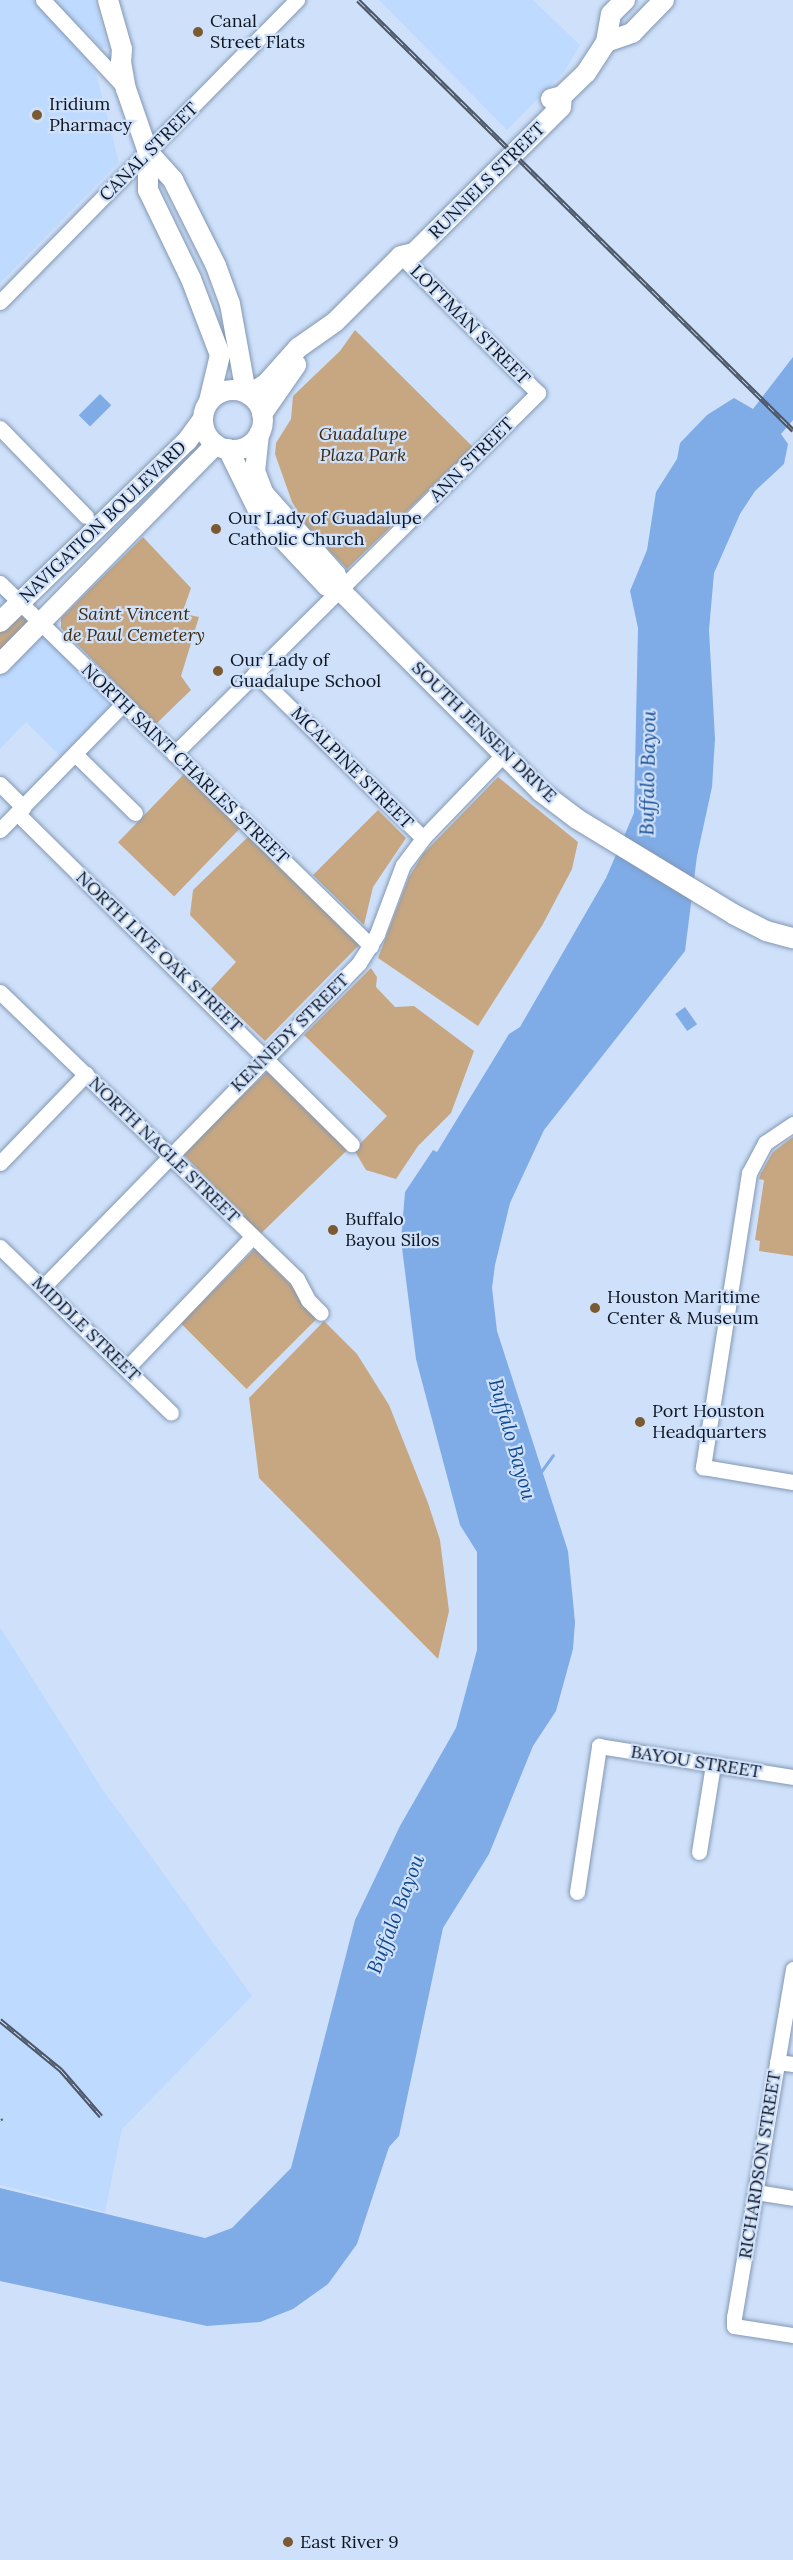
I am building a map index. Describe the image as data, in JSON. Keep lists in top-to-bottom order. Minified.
{"streets":{"main road":["RUNNELS STREET","NAVIGATION BOULEVARD","SOUTH JENSEN DRIVE"],"street":["CANAL STREET","LOTTMAN STREET","ANN STREET","NORTH SAINT CHARLES STREET","MCALPINE STREET","NORTH LIVE OAK STREET","KENNEDY STREET","NORTH NAGLE STREET","MIDDLE STREET","BAYOU STREET","RICHARDSON STREET"]},"crossings":[["CANAL STREET","NAVIGATION BOULEVARD"],["RUNNELS STREET","LOTTMAN STREET"],["RUNNELS STREET","NAVIGATION BOULEVARD"],["RUNNELS STREET","SOUTH JENSEN DRIVE"],["LOTTMAN STREET","ANN STREET"],["ANN STREET","SOUTH JENSEN DRIVE"],["ANN STREET","NORTH SAINT CHARLES STREET"],["ANN STREET","MCALPINE STREET"],["NAVIGATION BOULEVARD","SOUTH JENSEN DRIVE"],["NAVIGATION BOULEVARD","NORTH SAINT CHARLES STREET"],["SOUTH JENSEN DRIVE","KENNEDY STREET"],["NORTH SAINT CHARLES STREET","KENNEDY STREET"],["MCALPINE STREET","KENNEDY STREET"],["NORTH LIVE OAK STREET","KENNEDY STREET"],["KENNEDY STREET","NORTH NAGLE STREET"],["KENNEDY STREET","MIDDLE STREET"]],"water":["Buffalo Bayou"],"parks":["Guadalupe Plaza Park","Saint Vincent de Paul Cemetery"],"places":["Canal Street Flats","Iridium Pharmacy","Our Lady of Guadalupe Catholic Church","Our Lady of Guadalupe School","Buffalo Bayou Silos","Houston Maritime Center & Museum","Port Houston Headquarters","East River 9"]}
